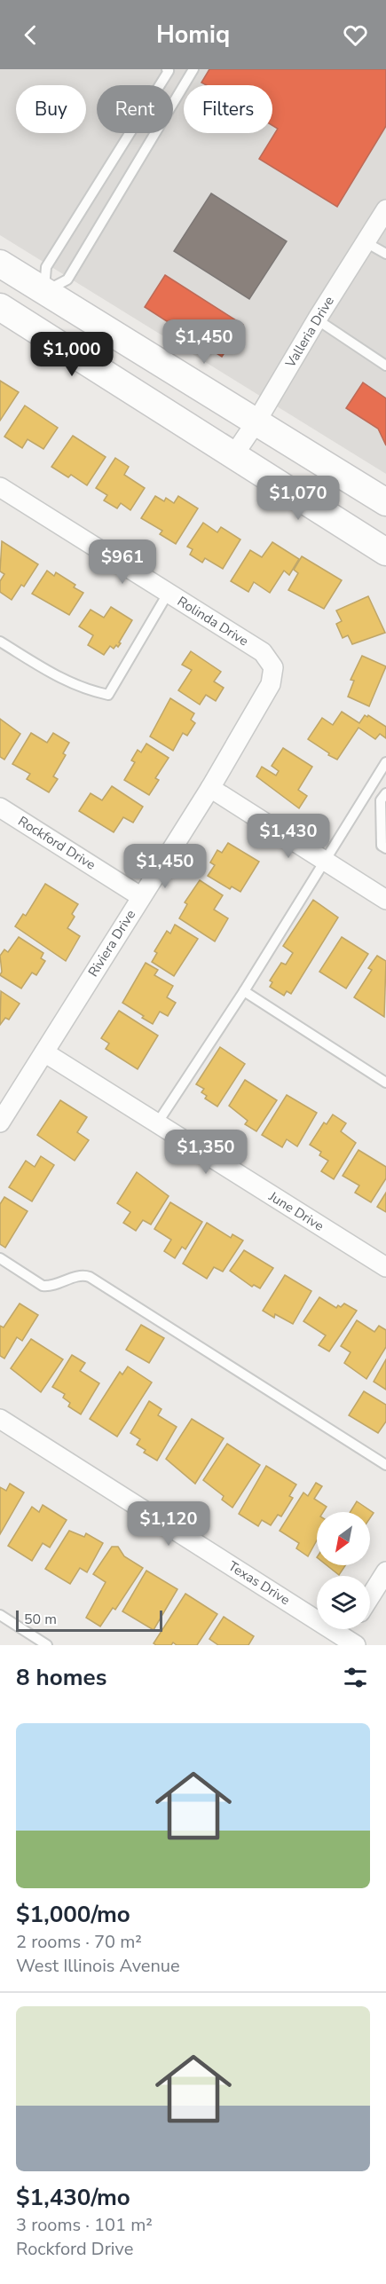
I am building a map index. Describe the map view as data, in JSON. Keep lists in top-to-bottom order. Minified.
{"streets":{"street":["Valleria Drive","Rolinda Drive","Rockford Drive","Riviera Drive","June Drive","Texas Drive"]},"crossings":[["Rolinda Drive","Riviera Drive"],["Rockford Drive","Riviera Drive"],["Riviera Drive","June Drive"]],"scale_bar":"50 m","north":"bottom left","page":{"header":"Homiq","chip":["Buy","Rent","Filters"],"price":["$1,450","$1,000","$1,070","$961","$1,430","$1,450","$1,350","$1,120"],"scale":"50 m","heading":"8 homes","list":[{"name":"$1,000/mo","note":"2 rooms · 70 m² · West Illinois Avenue"},{"name":"$1,430/mo","note":"3 rooms · 101 m² · Rockford Drive"}]}}
